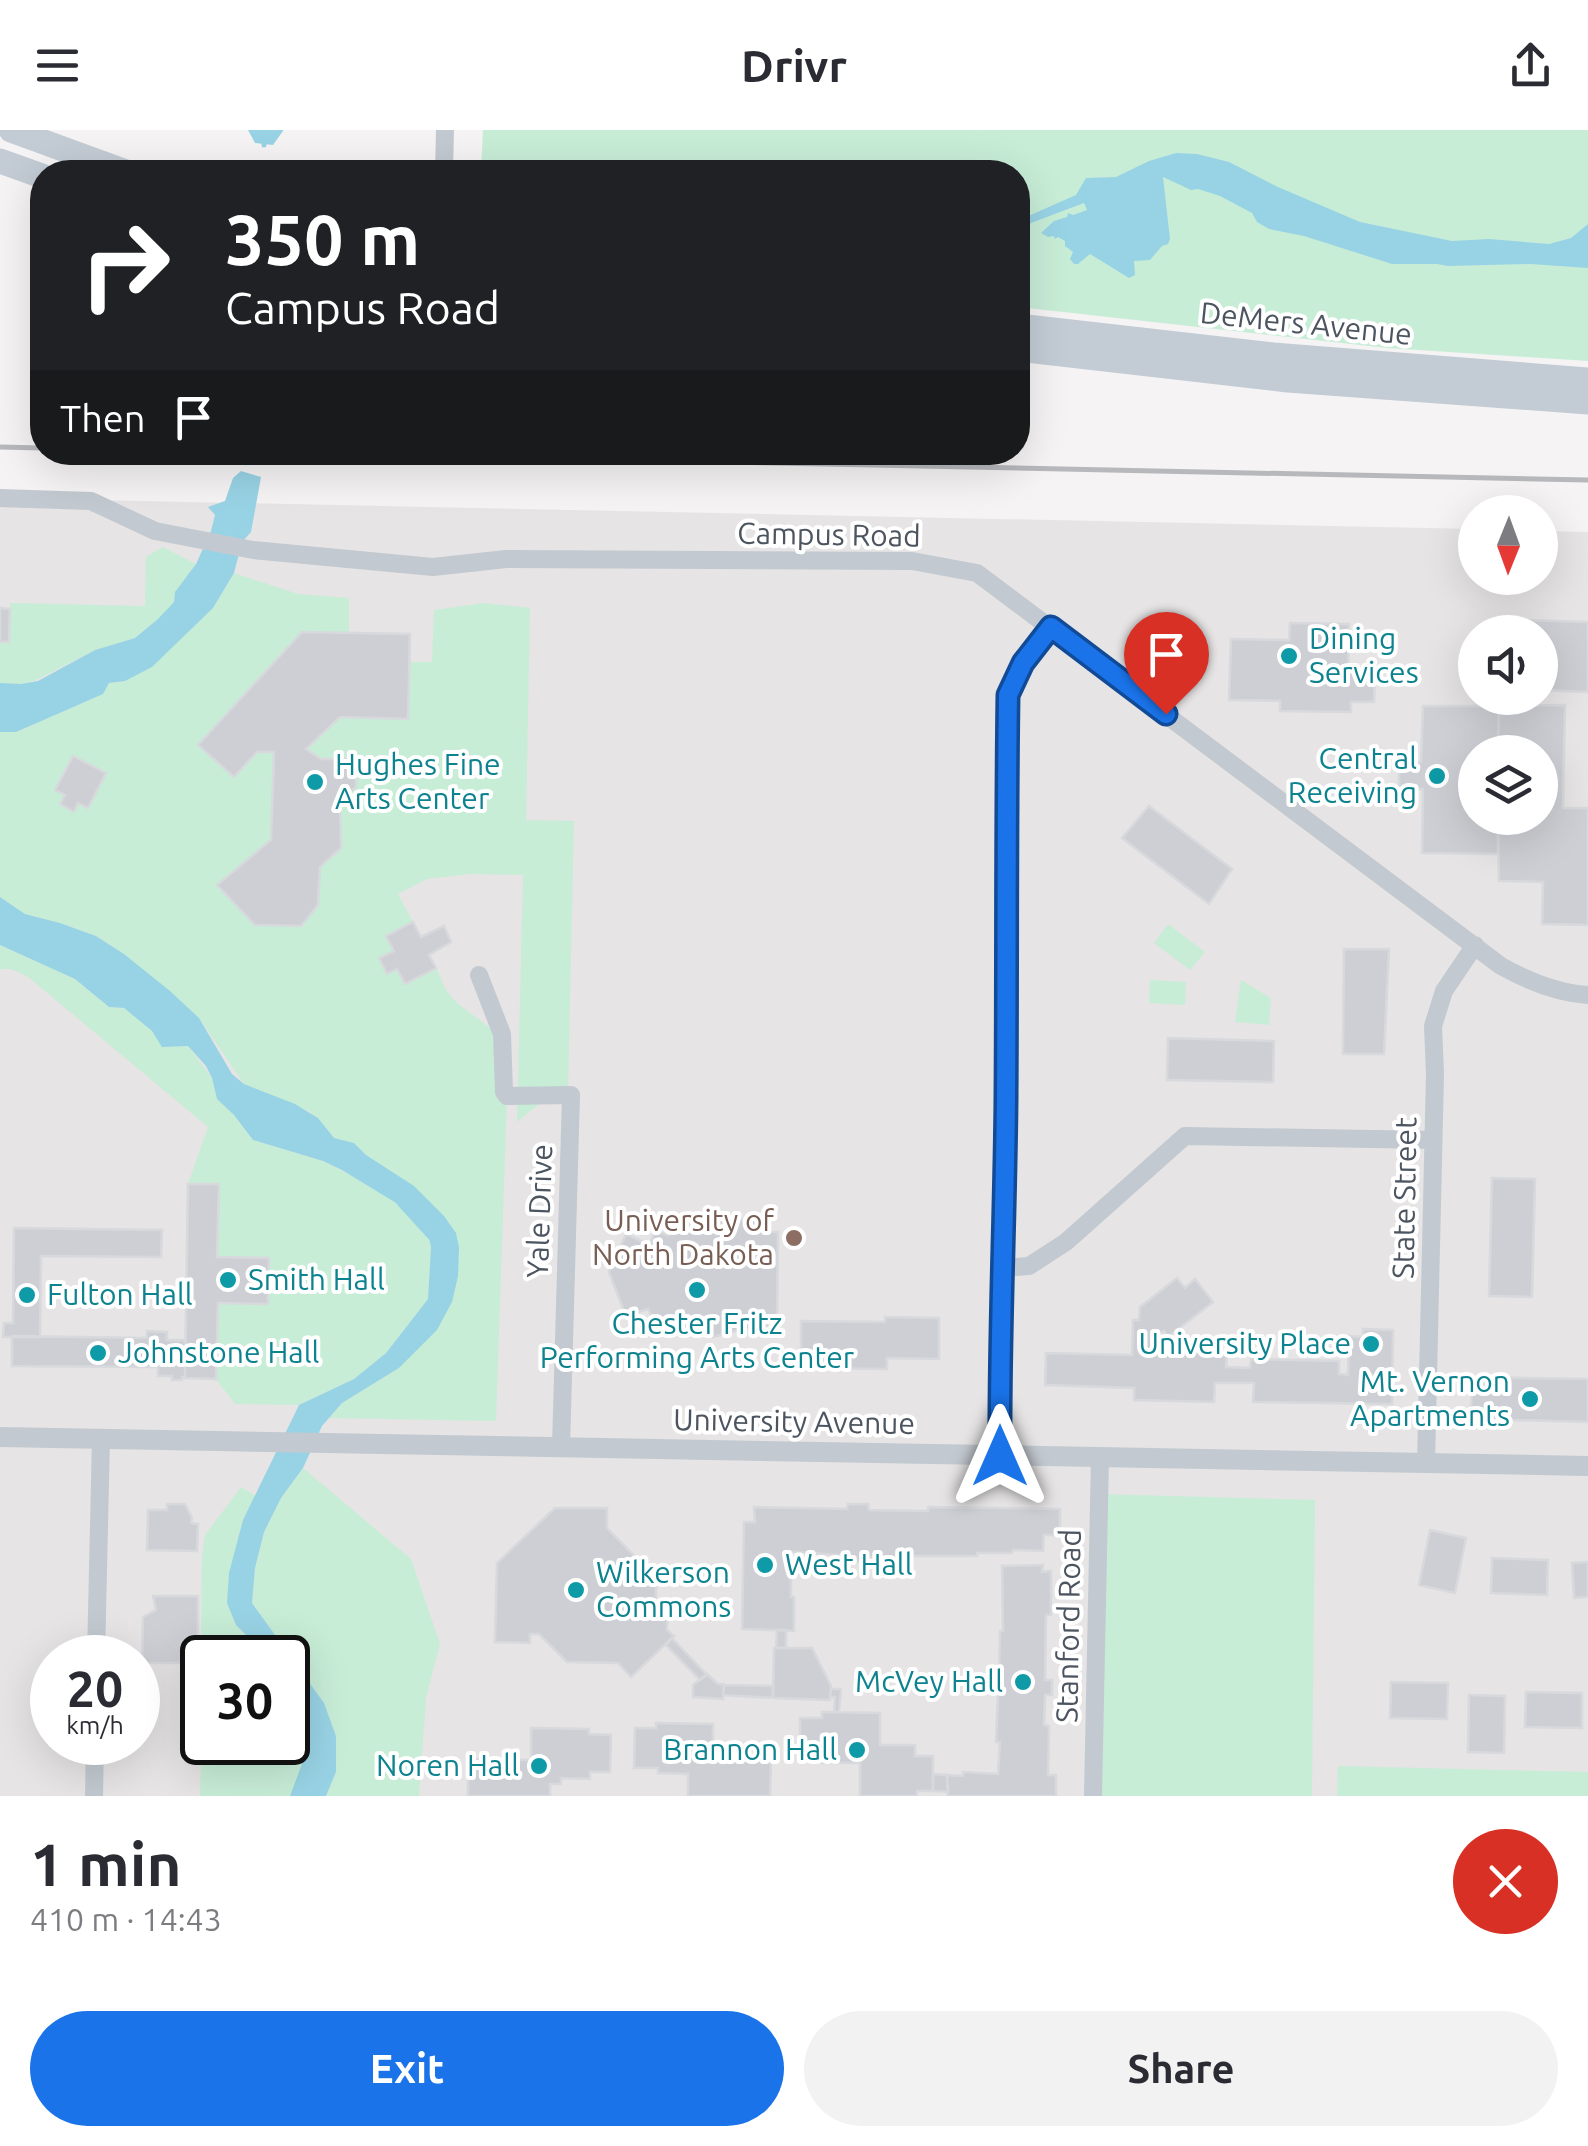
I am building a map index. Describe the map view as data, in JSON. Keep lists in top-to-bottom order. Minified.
{"streets":{"main road":["DeMers Avenue"],"street":["Campus Road","State Street","Yale Drive","University Avenue","Stanford Road"]},"crossings":[["Campus Road","State Street"],["State Street","University Avenue"],["Yale Drive","University Avenue"],["University Avenue","Stanford Road"]],"places":["Dining Services","Central Receiving","Hughes Fine Arts Center","University of North Dakota","Smith Hall","Chester Fritz Performing Arts Center","Fulton Hall","University Place","Johnstone Hall","Mt. Vernon Apartments","West Hall","Wilkerson Commons","McVey Hall","Brannon Hall","Noren Hall"],"north":"bottom","page":{"header":"Drivr","turn":["350 m","Campus Road"],"then":"Then","speed":"20 km/h","limit":"30","heading":["1 min","410 m · 14:43"],"buttons":["Exit","Share"]}}
